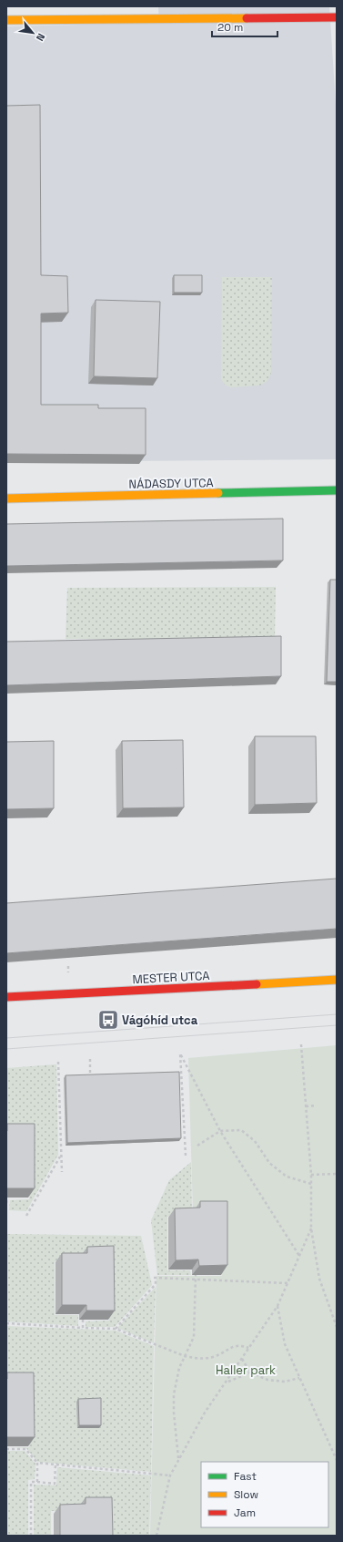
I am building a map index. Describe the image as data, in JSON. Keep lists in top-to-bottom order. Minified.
{"streets":{"street":["NÁDASDY UTCA","MESTER UTCA"]},"parks":["Haller park"],"places":{"bus stop":["Vágóhíd utca"]},"legend":["Fast","Slow","Jam"],"scale_bar":"20 m","north":"bottom right"}
